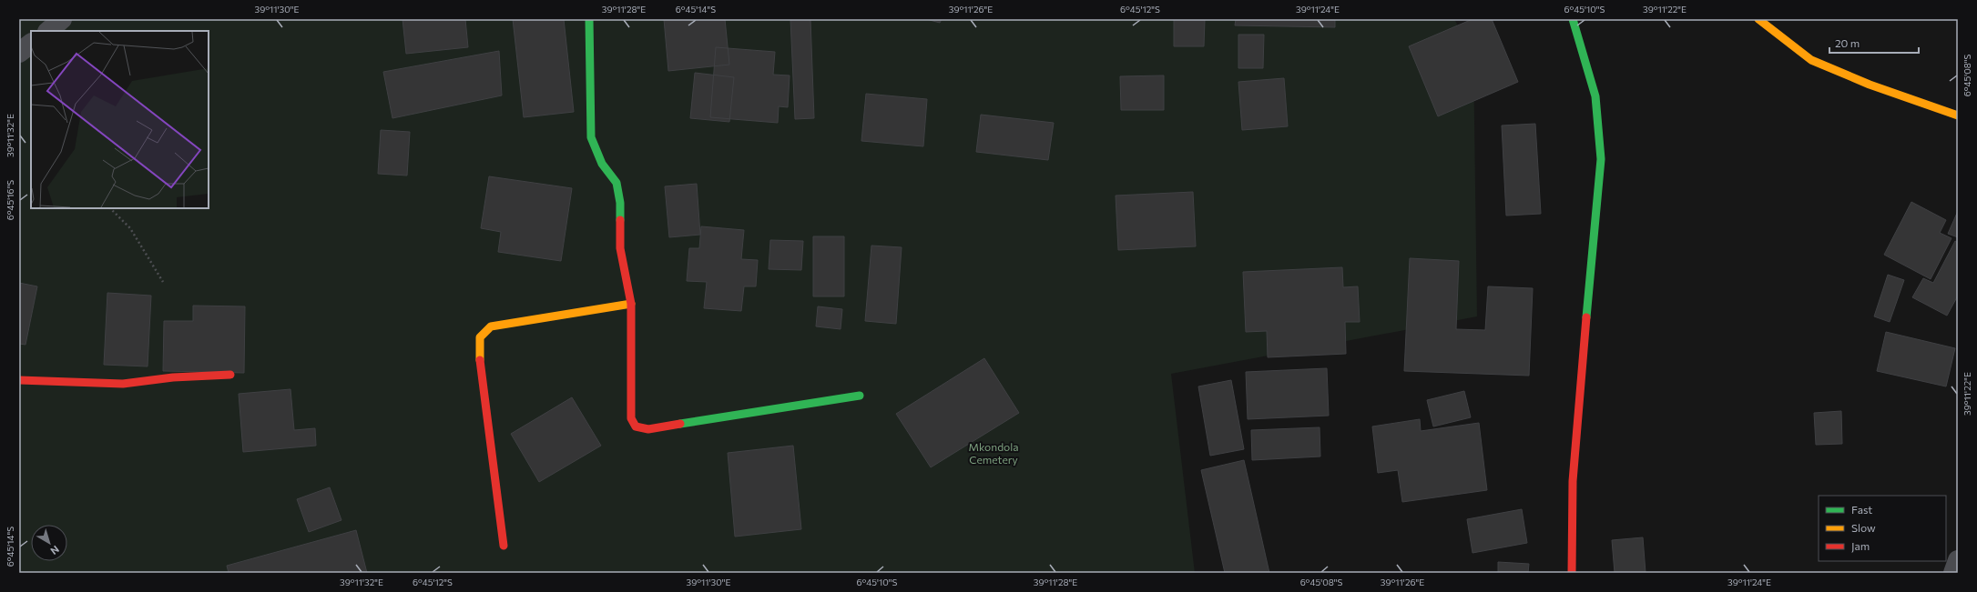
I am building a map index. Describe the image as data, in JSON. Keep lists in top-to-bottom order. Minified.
{"parks":["Mkondola Cemetery"],"legend":["Fast","Slow","Jam"],"scale_bar":"20 m","north":"bottom right","coordinates":["39°11'30\"E","39°11'28\"E","6°45'14\"S","39°11'26\"E","6°45'12\"S","39°11'24\"E","6°45'10\"S","39°11'22\"E","6°45'08\"S","39°11'32\"E","6°45'16\"S"]}
